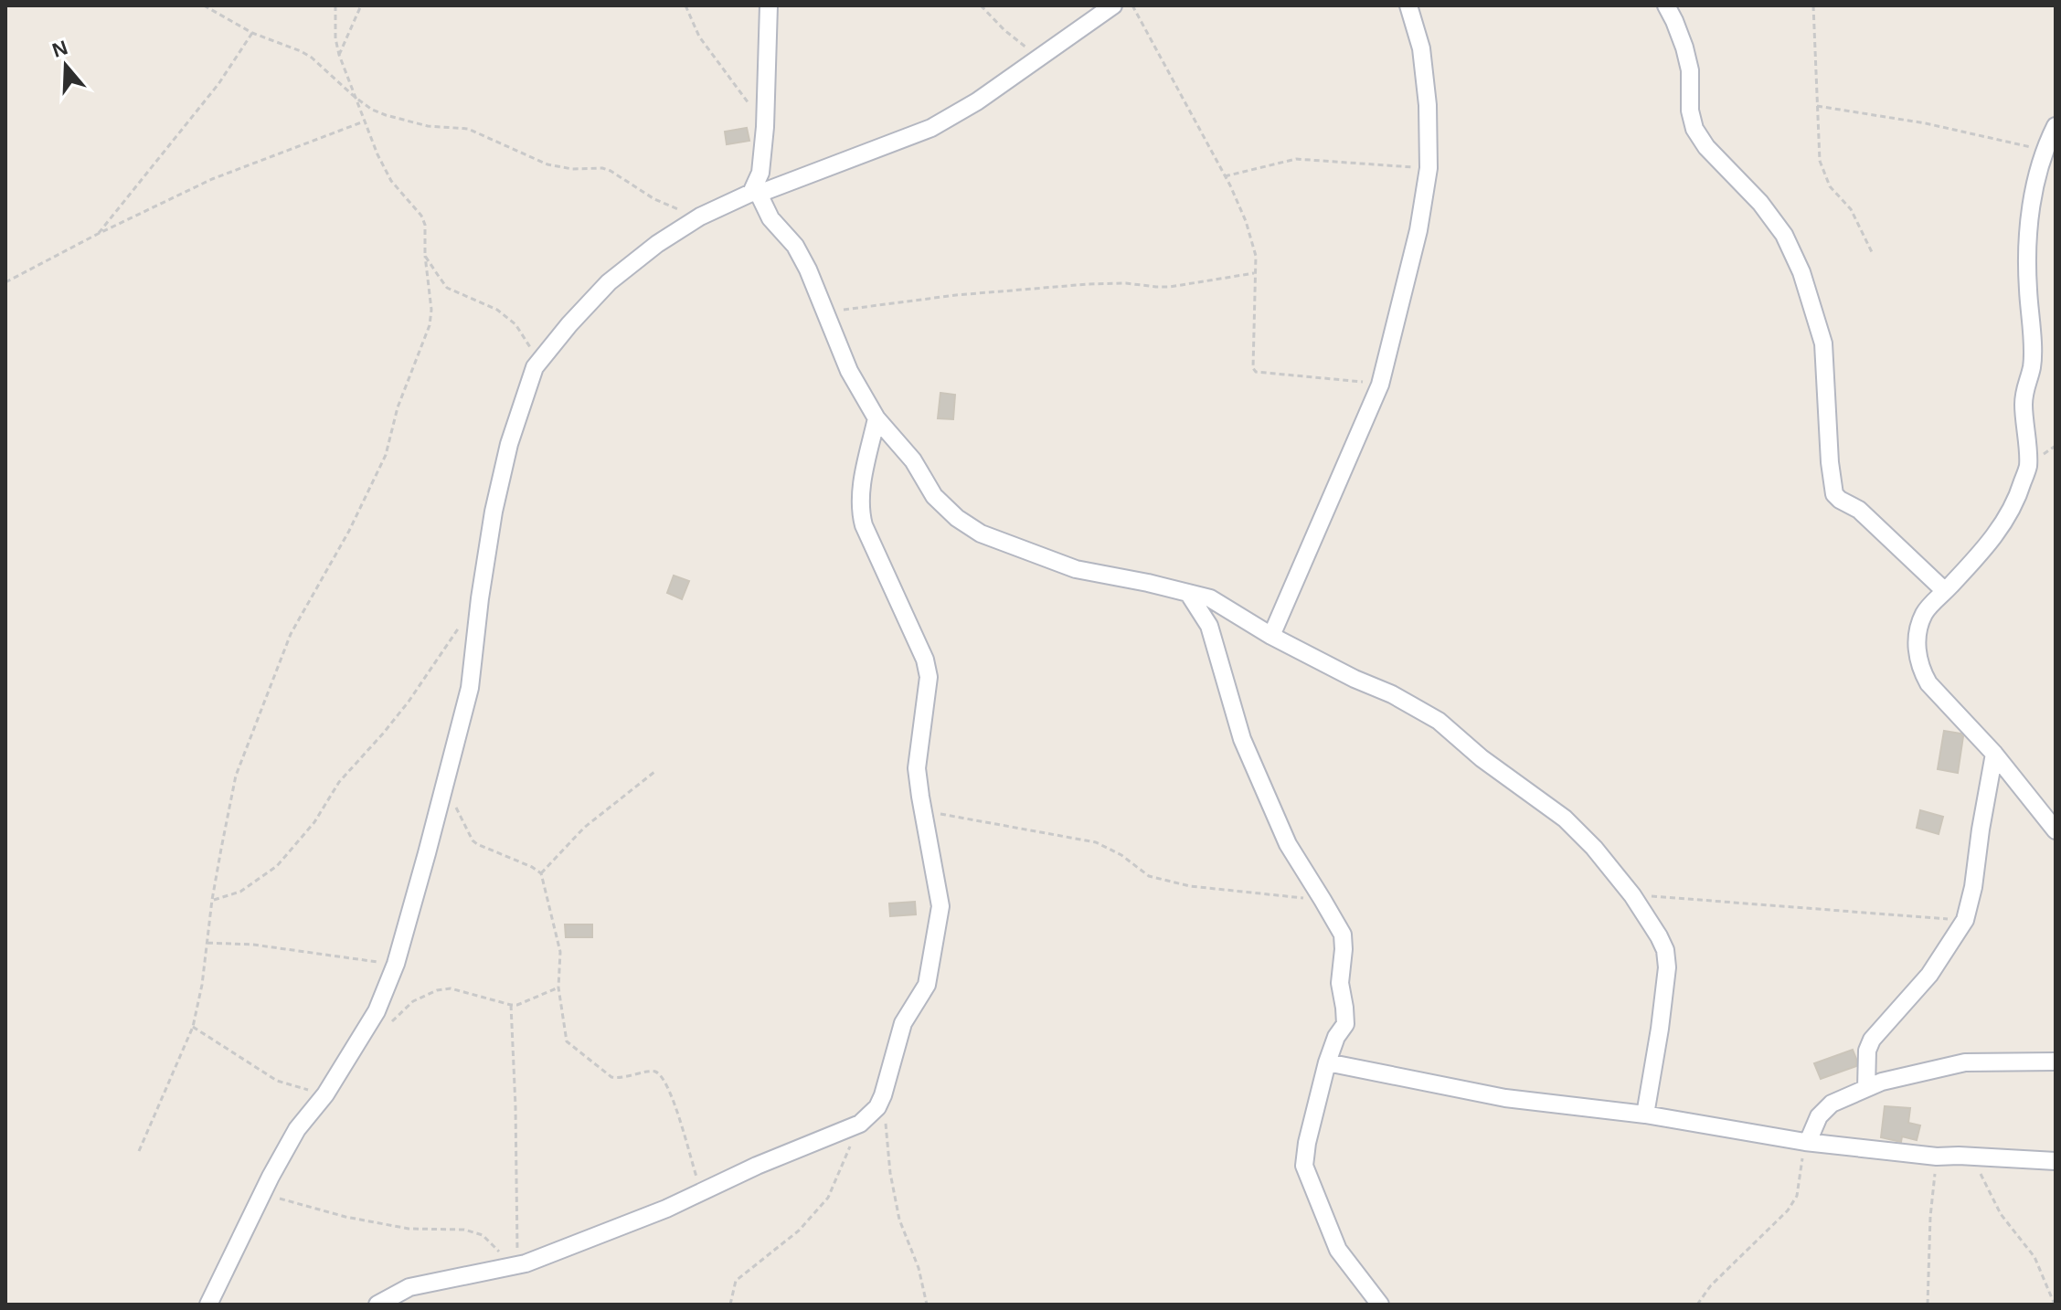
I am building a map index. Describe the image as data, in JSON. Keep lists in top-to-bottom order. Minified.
{"north":"top"}
